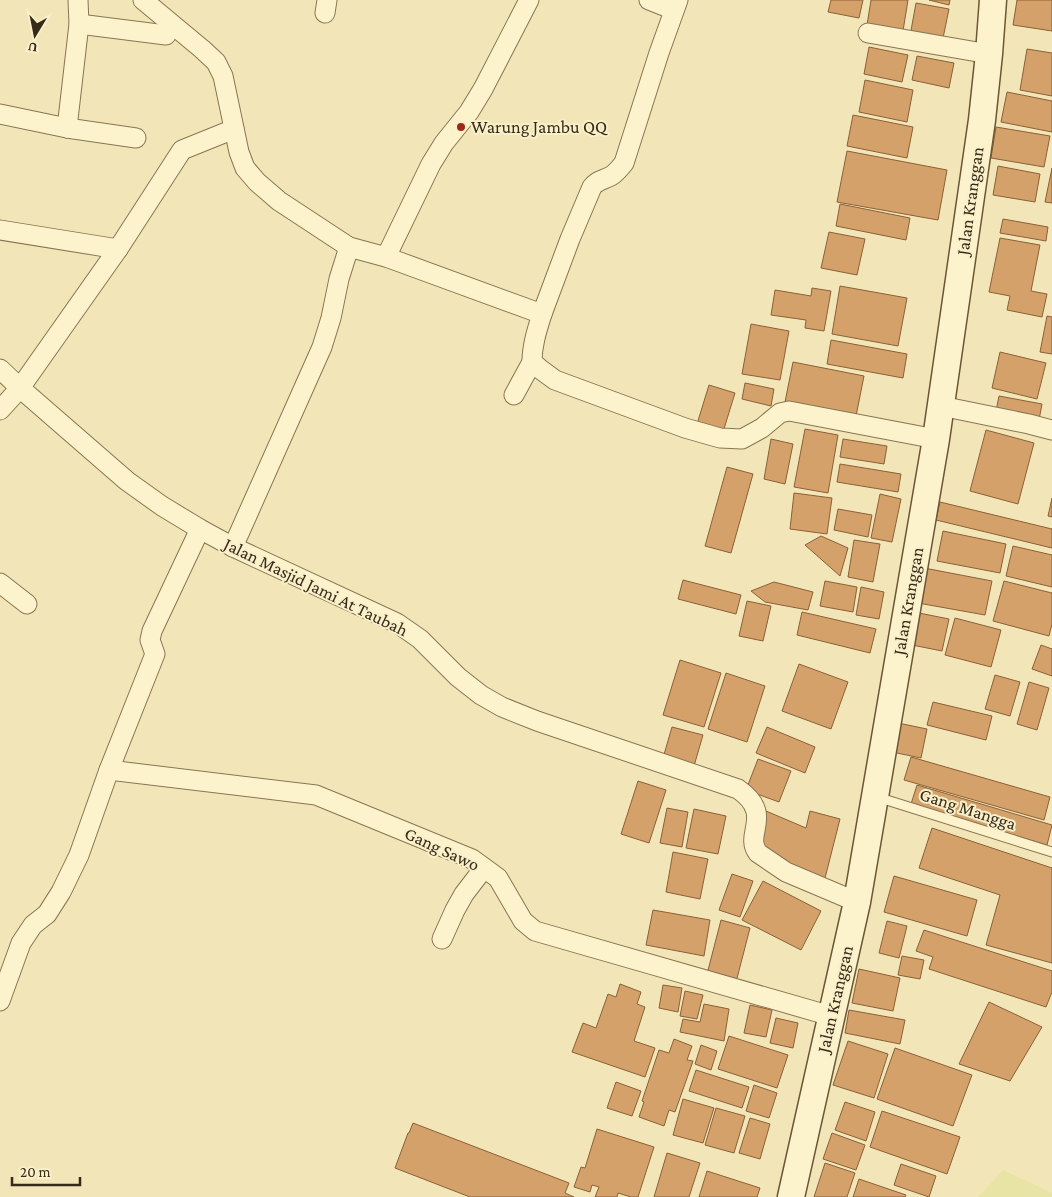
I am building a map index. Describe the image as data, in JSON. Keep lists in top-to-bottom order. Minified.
{"streets":{"main road":["Jalan Kranggan"],"street":["Jalan Masjid Jami At Taubah","Gang Sawo"],"lane":["Gang Mangga"]},"crossings":[["Jalan Kranggan","Jalan Masjid Jami At Taubah"],["Jalan Kranggan","Gang Mangga"],["Jalan Kranggan","Gang Sawo"]],"places":["Warung Jambu QQ"],"scale_bar":"20 m","north":"bottom"}
